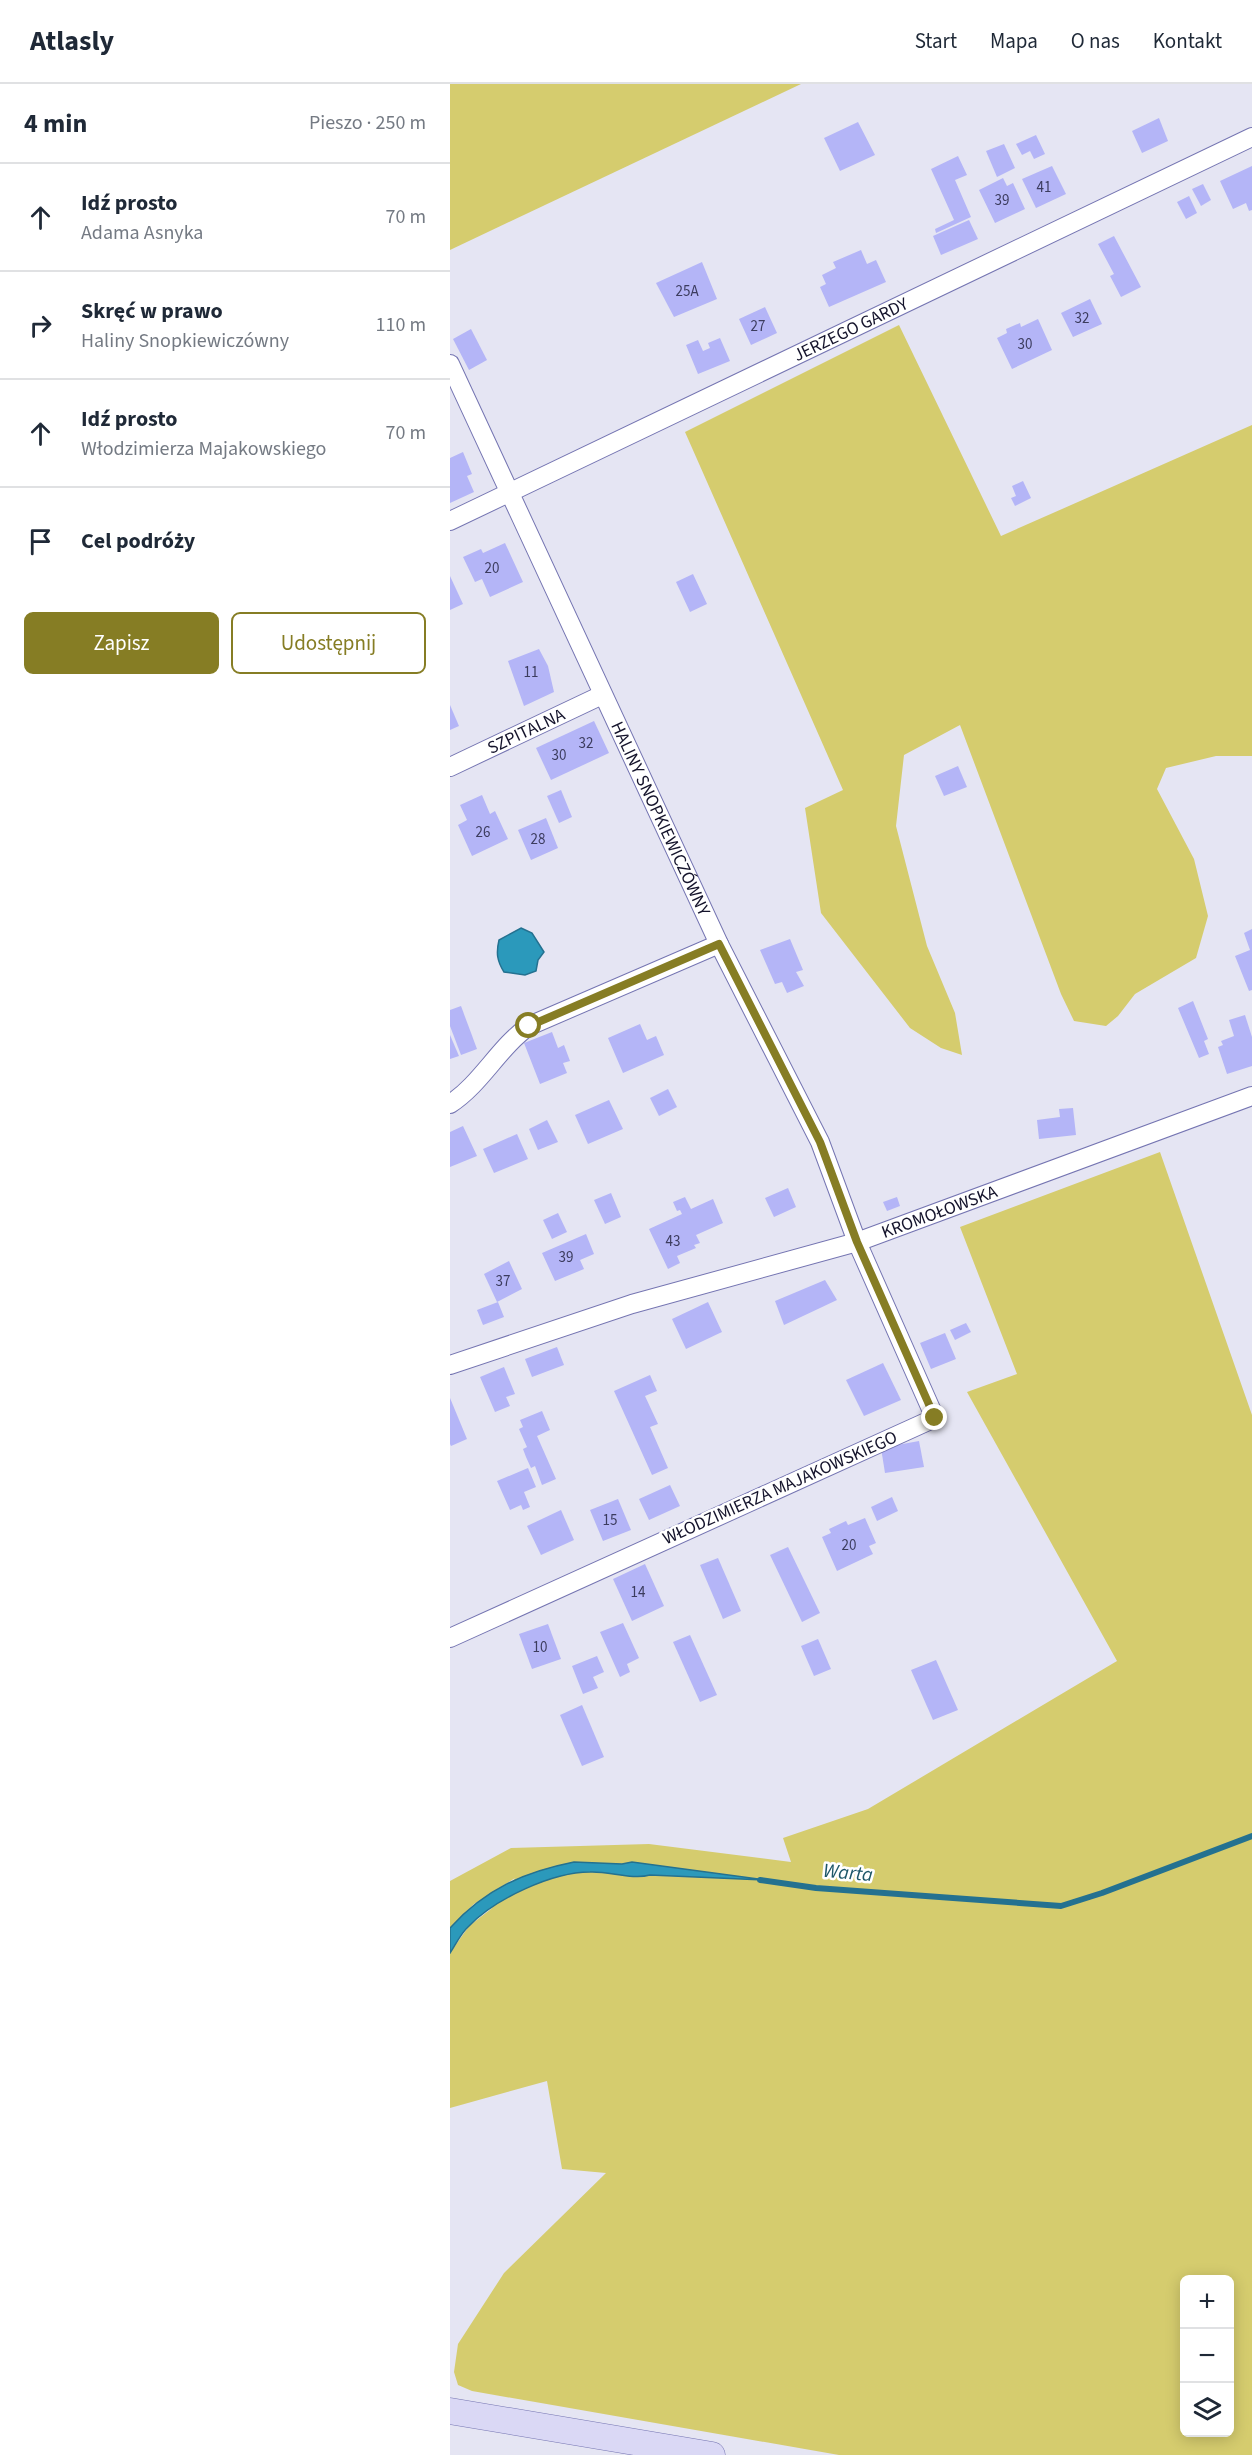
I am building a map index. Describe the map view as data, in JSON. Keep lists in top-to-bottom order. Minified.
{"streets":{"street":["JERZEGO GARDY","SZPITALNA","HALINY SNOPKIEWICZÓWNY","KROMOŁOWSKA","WŁODZIMIERZA MAJAKOWSKIEGO"]},"crossings":[["JERZEGO GARDY","HALINY SNOPKIEWICZÓWNY"],["SZPITALNA","HALINY SNOPKIEWICZÓWNY"],["HALINY SNOPKIEWICZÓWNY","KROMOŁOWSKA"],["HALINY SNOPKIEWICZÓWNY","WŁODZIMIERZA MAJAKOWSKIEGO"],["KROMOŁOWSKA","WŁODZIMIERZA MAJAKOWSKIEGO"]],"water":["Warta"],"house_numbers":["41","39","25A","32","27","30","20","11","32","30","26","28","43","39","37","15","20","14","10"],"page":{"header":"Atlasly","nav":["Start","Mapa","O nas","Kontakt"],"heading":["4 min","Pieszo · 250 m"],"list":[["Idź prosto","Adama Asnyka","70 m"],["Skręć w prawo","Haliny Snopkiewiczówny","110 m"],["Idź prosto","Włodzimierza Majakowskiego","70 m"],"Cel podróży"],"buttons":["Zapisz","Udostępnij"],"map_buttons":["+","−"]}}
